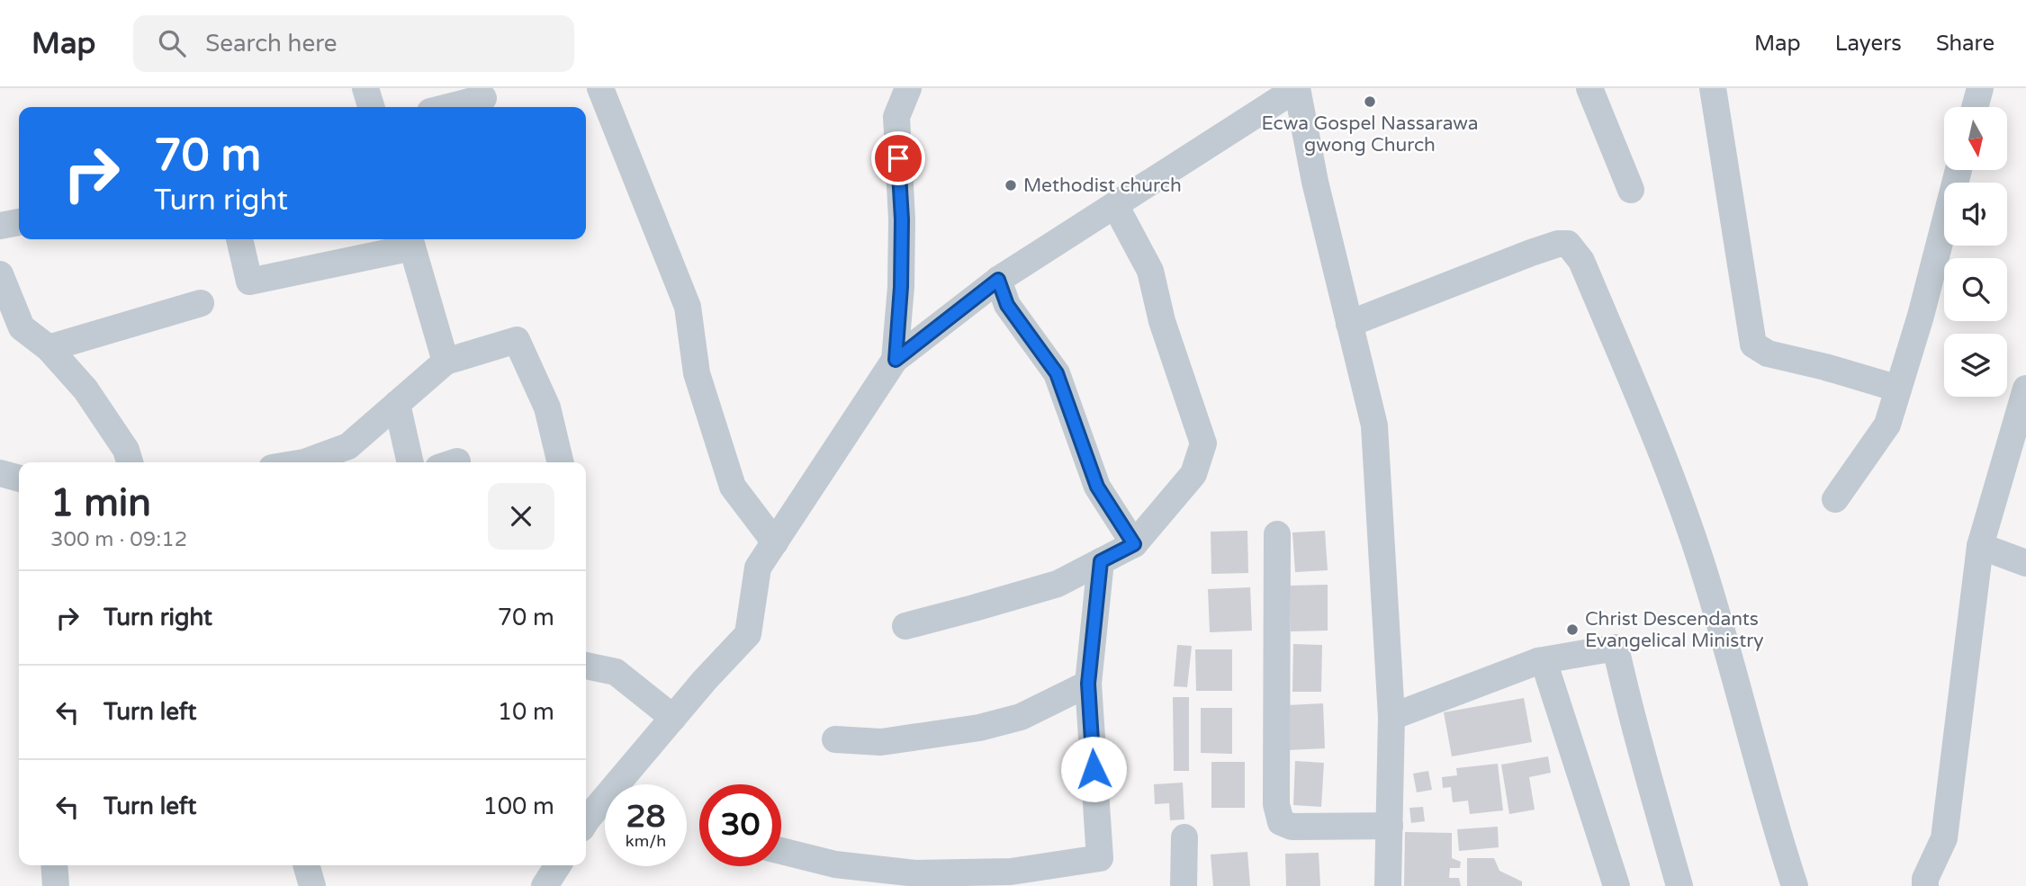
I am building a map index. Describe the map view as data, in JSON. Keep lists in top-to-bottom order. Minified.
{"places":["Ecwa Gospel Nassarawa gwong Church","Methodist church","Christ Descendants Evangelical Ministry"],"north":"bottom","page":{"header":"Map","search":"Search here","nav":["Map","Layers","Share"],"turn":["70 m","Turn right"],"heading":["1 min","300 m · 09:12"],"list":[{"name":"Turn right","value":"70 m"},{"name":"Turn left","value":"10 m"},{"name":"Turn left","value":"100 m"}],"speed":"28 km/h","limit":"30"}}
